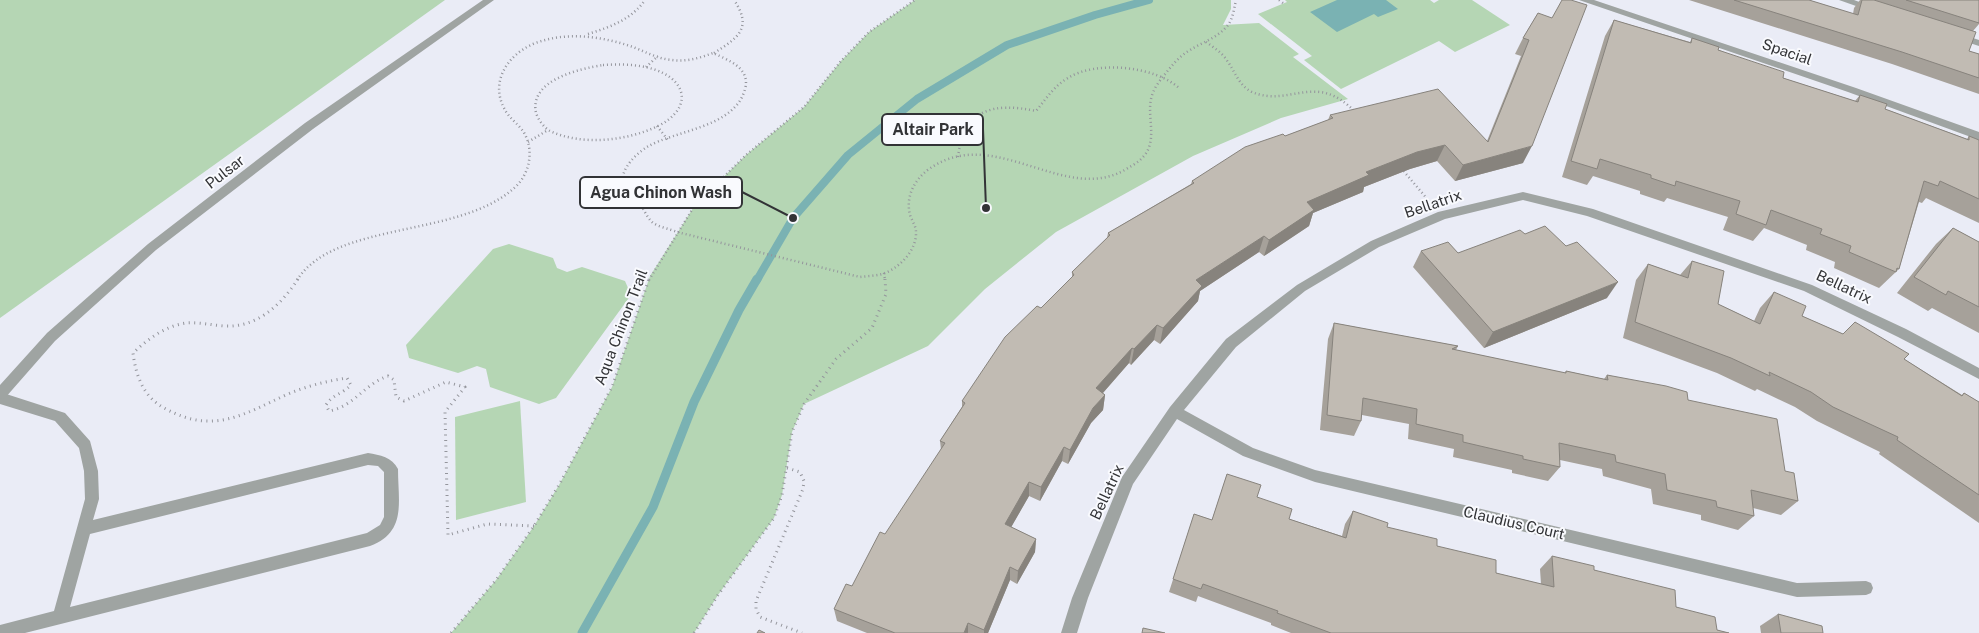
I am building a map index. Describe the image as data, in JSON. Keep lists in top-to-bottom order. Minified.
{"streets":{"street":["Spacial","Pulsar","Bellatrix","Claudius Court"],"path":["Aqua Chinon Trail"]},"crossings":[["Bellatrix","Claudius Court"]],"places":["Altair Park","Agua Chinon Wash"]}
